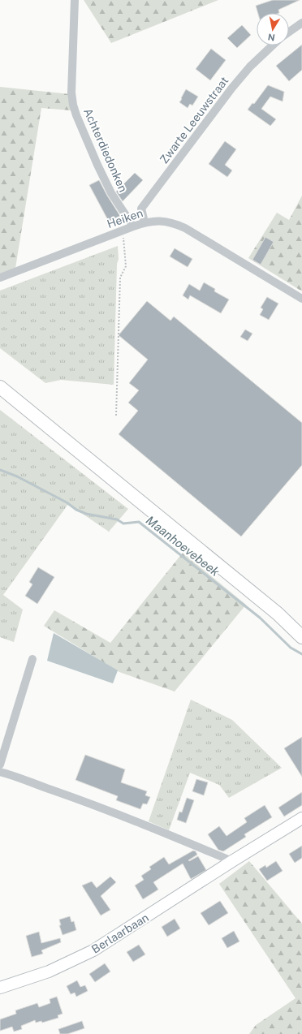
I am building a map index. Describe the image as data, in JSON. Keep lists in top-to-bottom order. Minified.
{"streets":{"street":["Zwarte Leeuwstraat","Achterdiedonken","Heiken","Berlaarbaan"]},"crossings":[["Zwarte Leeuwstraat","Heiken"],["Achterdiedonken","Heiken"]],"water":["Maanhoevebeek"],"north":"bottom"}
